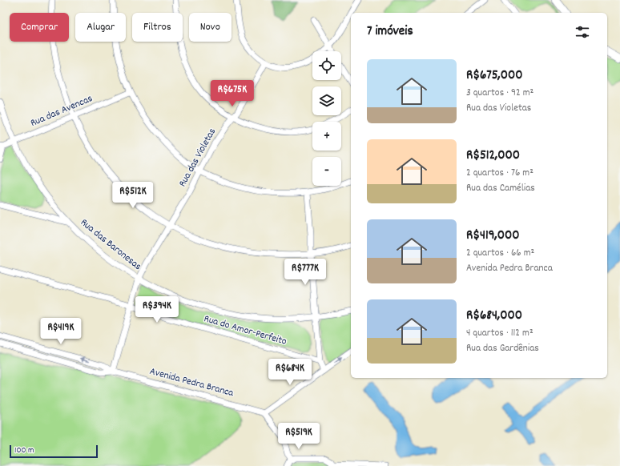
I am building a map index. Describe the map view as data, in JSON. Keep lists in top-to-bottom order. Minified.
{"streets":{"street":["Rua das Avencas","Rua das Violetas","Rua das Baronesas","Rua do Amor-Perfeito","Avenida Pedra Branca"]},"crossings":[["Rua das Avencas","Rua das Baronesas"],["Rua das Violetas","Rua das Baronesas"],["Rua das Violetas","Rua do Amor-Perfeito"],["Rua das Violetas","Avenida Pedra Branca"]],"scale_bar":"100 m","page":{"chip":["Comprar","Alugar","Filtros","Novo"],"heading":"7 imóveis","map_buttons":["+","−"],"list":[{"name":"R$675,000","note":"3 quartos · 92 m² · Rua das Violetas"},{"name":"R$512,000","note":"2 quartos · 76 m² · Rua das Camélias"},{"name":"R$419,000","note":"2 quartos · 66 m² · Avenida Pedra Branca"},{"name":"R$684,000","note":"4 quartos · 112 m² · Rua das Gardênias"}],"price":["R$675K","R$512K","R$777K","R$394K","R$419K","R$684K","R$519K"],"scale":"100 m"}}
